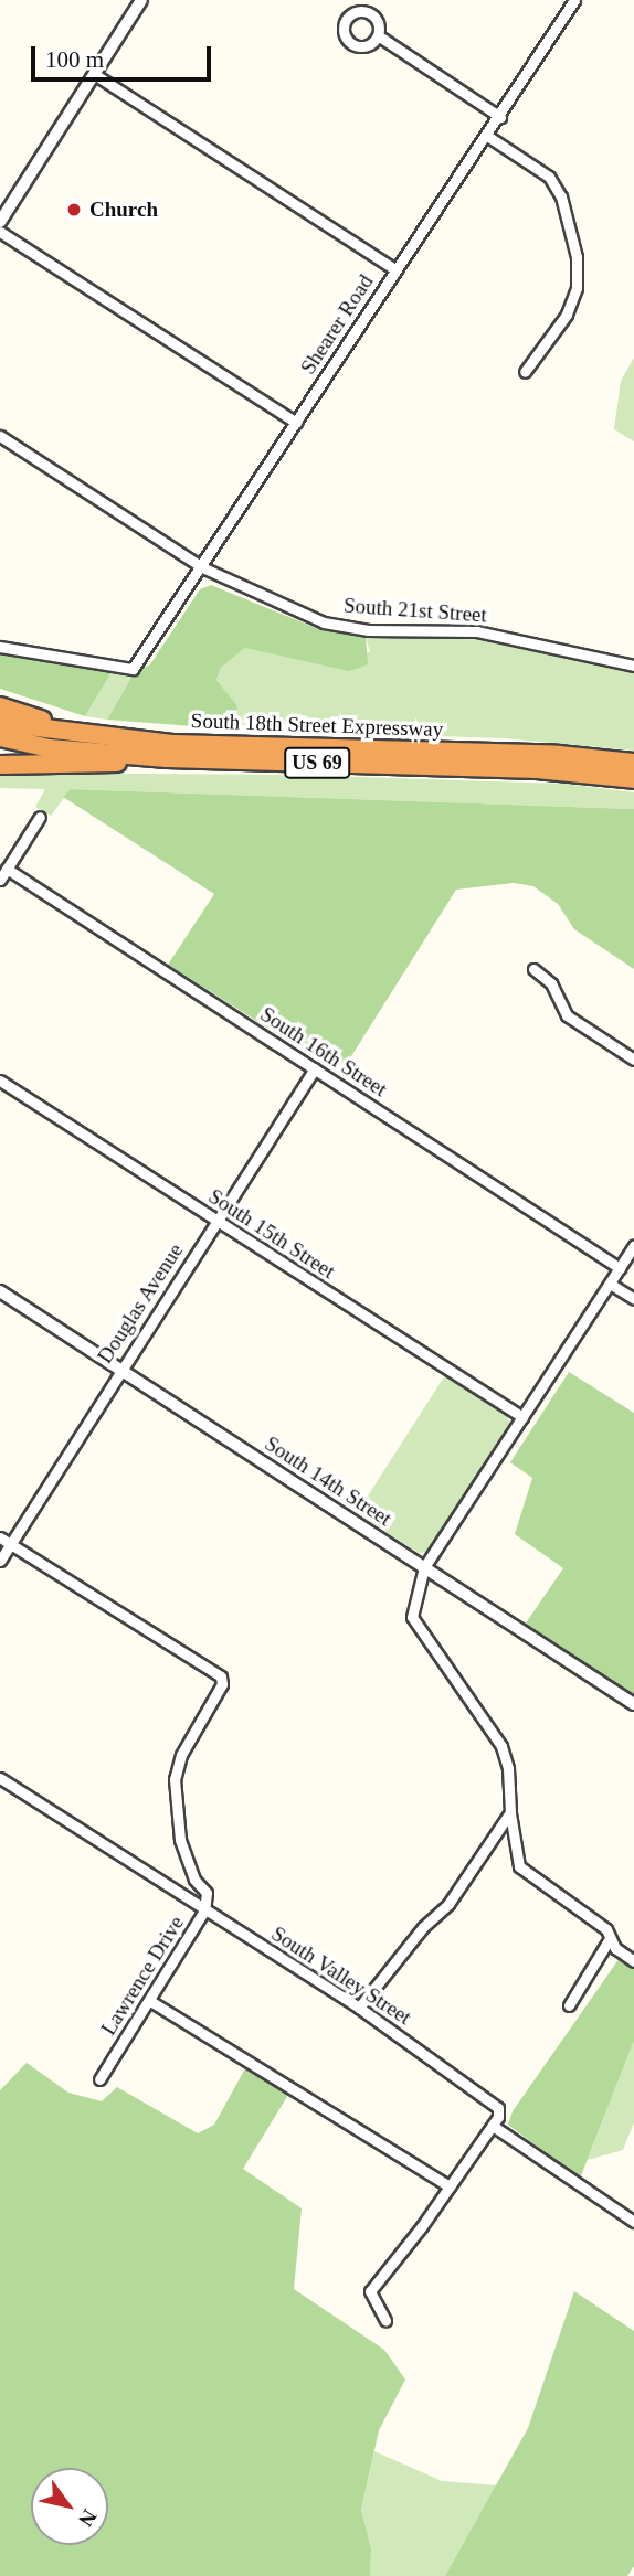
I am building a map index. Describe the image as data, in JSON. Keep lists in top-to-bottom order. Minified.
{"streets":{"highway":["South 18th Street Expressway","US 69"],"street":["Shearer Road","South 21st Street","South 16th Street","South 15th Street","Douglas Avenue","South 14th Street","Lawrence Drive","South Valley Street"]},"crossings":[["Shearer Road","South 21st Street"],["South 16th Street","Douglas Avenue"],["South 15th Street","Douglas Avenue"],["Douglas Avenue","South 14th Street"],["Douglas Avenue","Lawrence Drive"],["Lawrence Drive","South Valley Street"]],"places":["Church"],"scale_bar":"100 m","north":"bottom right"}
